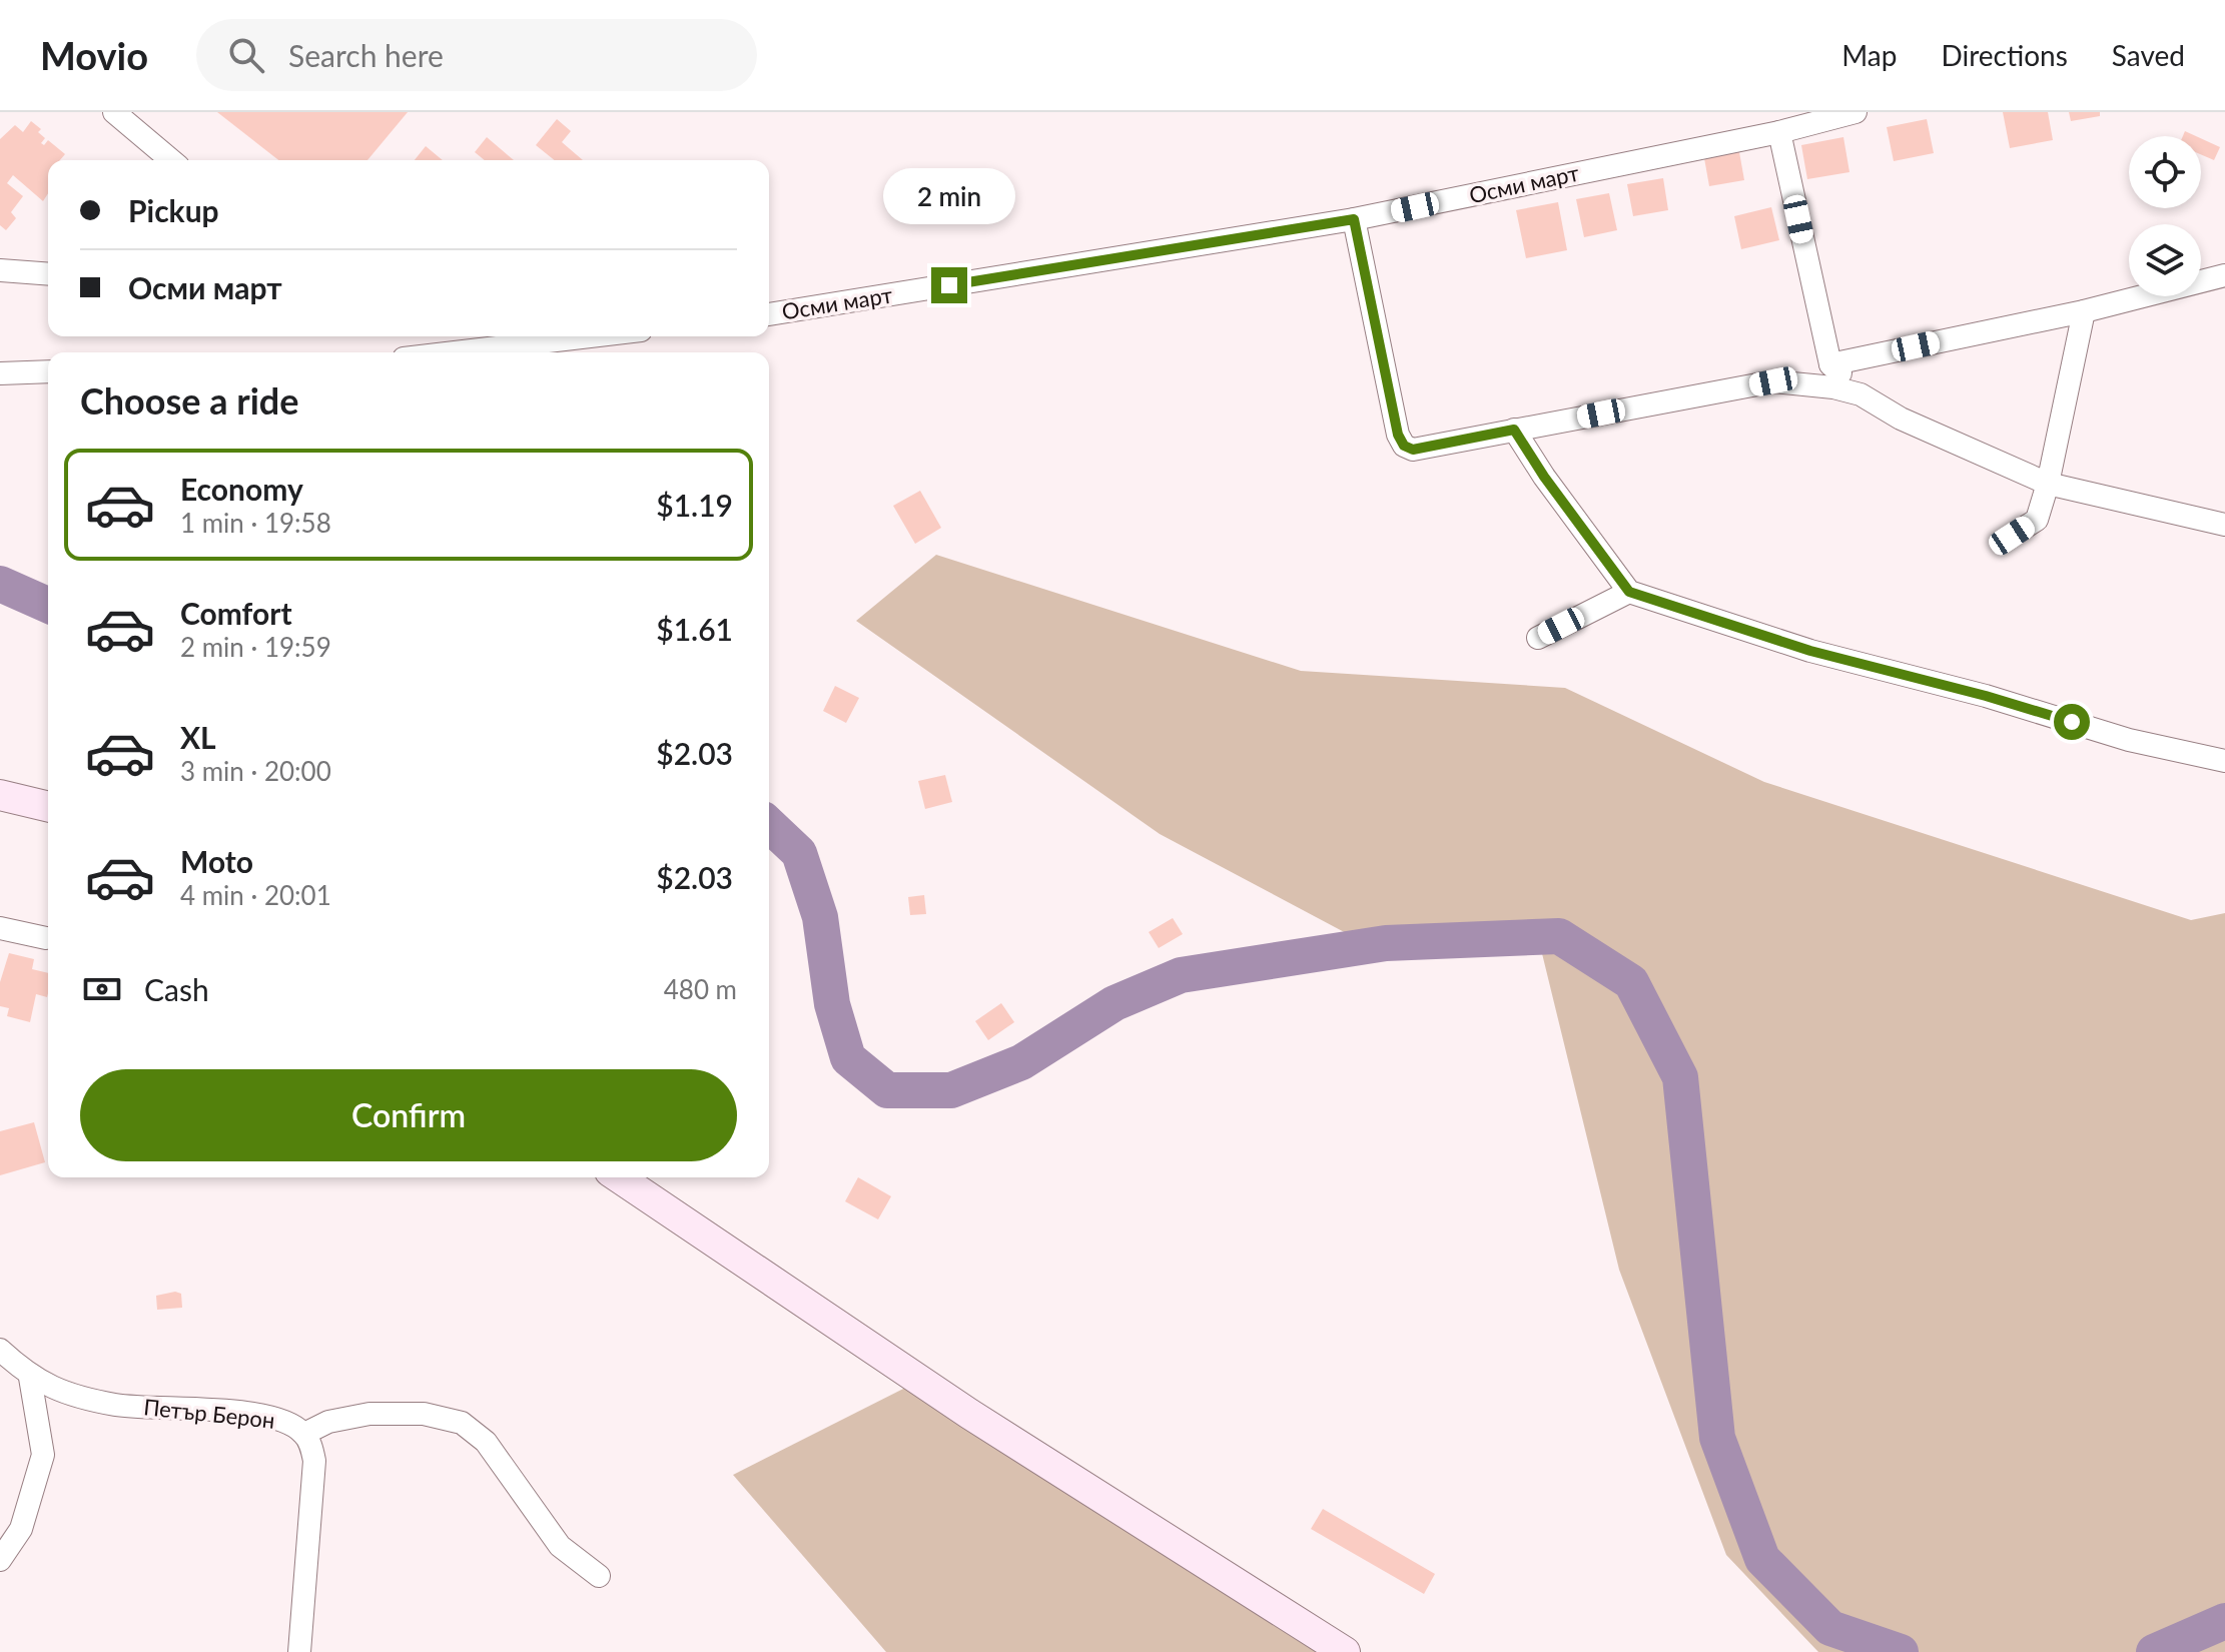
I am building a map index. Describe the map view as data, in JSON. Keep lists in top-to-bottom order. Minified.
{"streets":{"street":["Осми март","Петър Берон"]},"page":{"header":"Movio","search":"Search here","nav":["Map","Directions","Saved"],"banner":["Pickup","Осми март"],"bubble":"2 min","heading":"Choose a ride","list":[{"name":"Economy","note":"1 min · 19:58","value":"$1.19"},{"name":"Comfort","note":"2 min · 19:59","value":"$1.61"},{"name":"XL","note":"3 min · 20:00","value":"$2.03"},{"name":"Moto","note":"4 min · 20:01","value":"$2.03"}],"pay":["Cash","480 m"],"buttons":"Confirm"}}
